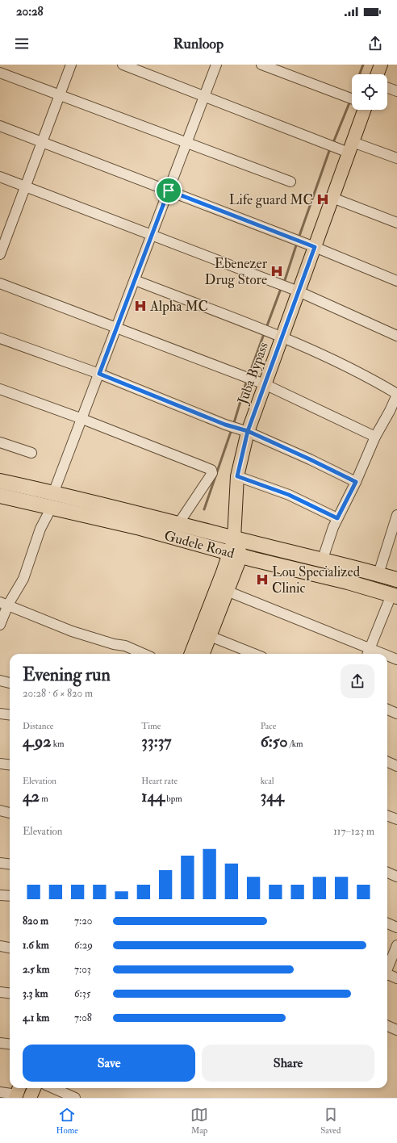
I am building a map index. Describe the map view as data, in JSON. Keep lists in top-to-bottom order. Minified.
{"streets":{"highway":["Gudele Road"],"main road":["Juba Bypass"]},"crossings":[["Juba Bypass","Gudele Road"]],"places":{"hospital":["Life guard MC","Ebenezer Drug Store","Alpha MC","Lou Specialized Clinic"]},"page":{"status":"20:28","header":"Runloop","heading":["Evening run","20:28 · 6 × 820 m"],"stats":[["Distance","4.92 km"],["Time","33:37"],["Pace","6:50 /km"],["Elevation","42 m"],["Heart rate","144 bpm"],["kcal","344"]],"chart":["Elevation","117–123 m"],"list":[{"name":"820 m","note":"7:20"},{"name":"1.6 km","note":"6:29"},{"name":"2.5 km","note":"7:03"},{"name":"3.3 km","note":"6:35"},{"name":"4.1 km","note":"7:08"}],"buttons":["Save","Share"],"tabs":["Home","Map","Saved"]}}
